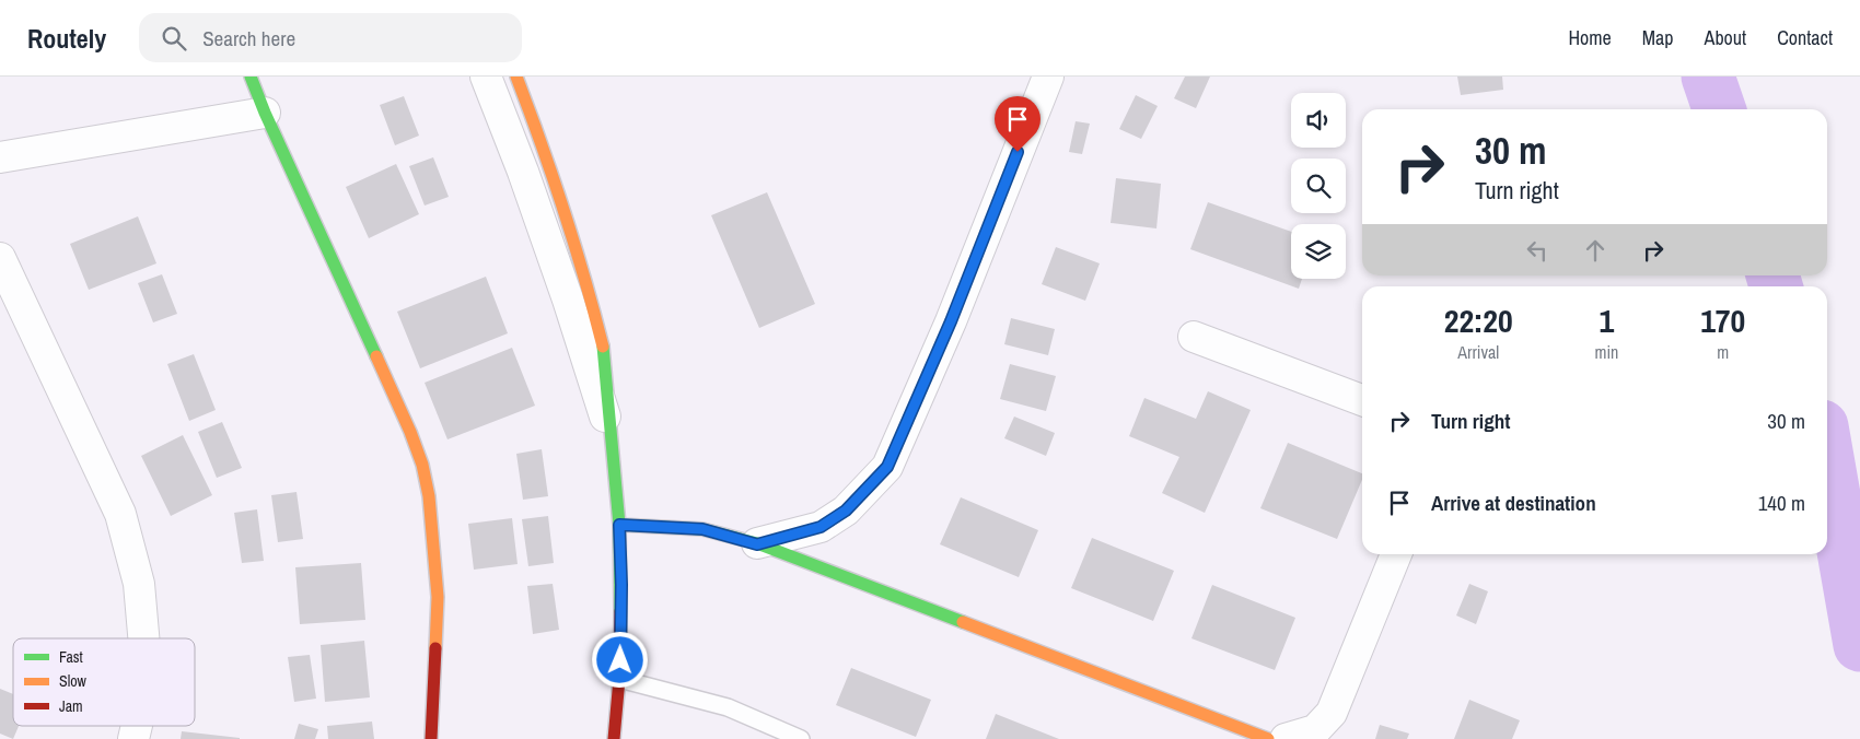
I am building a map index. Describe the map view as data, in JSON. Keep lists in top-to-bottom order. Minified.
{"legend":["Fast","Slow","Jam"],"page":{"header":"Routely","search":"Search here","nav":["Home","Map","About","Contact"],"turn":["30 m","Turn right"],"eta":["22:20","Arrival","1","min","170","m"],"list":[{"name":"Turn right","value":"30 m"},{"name":"Arrive at destination","value":"140 m"}]}}
